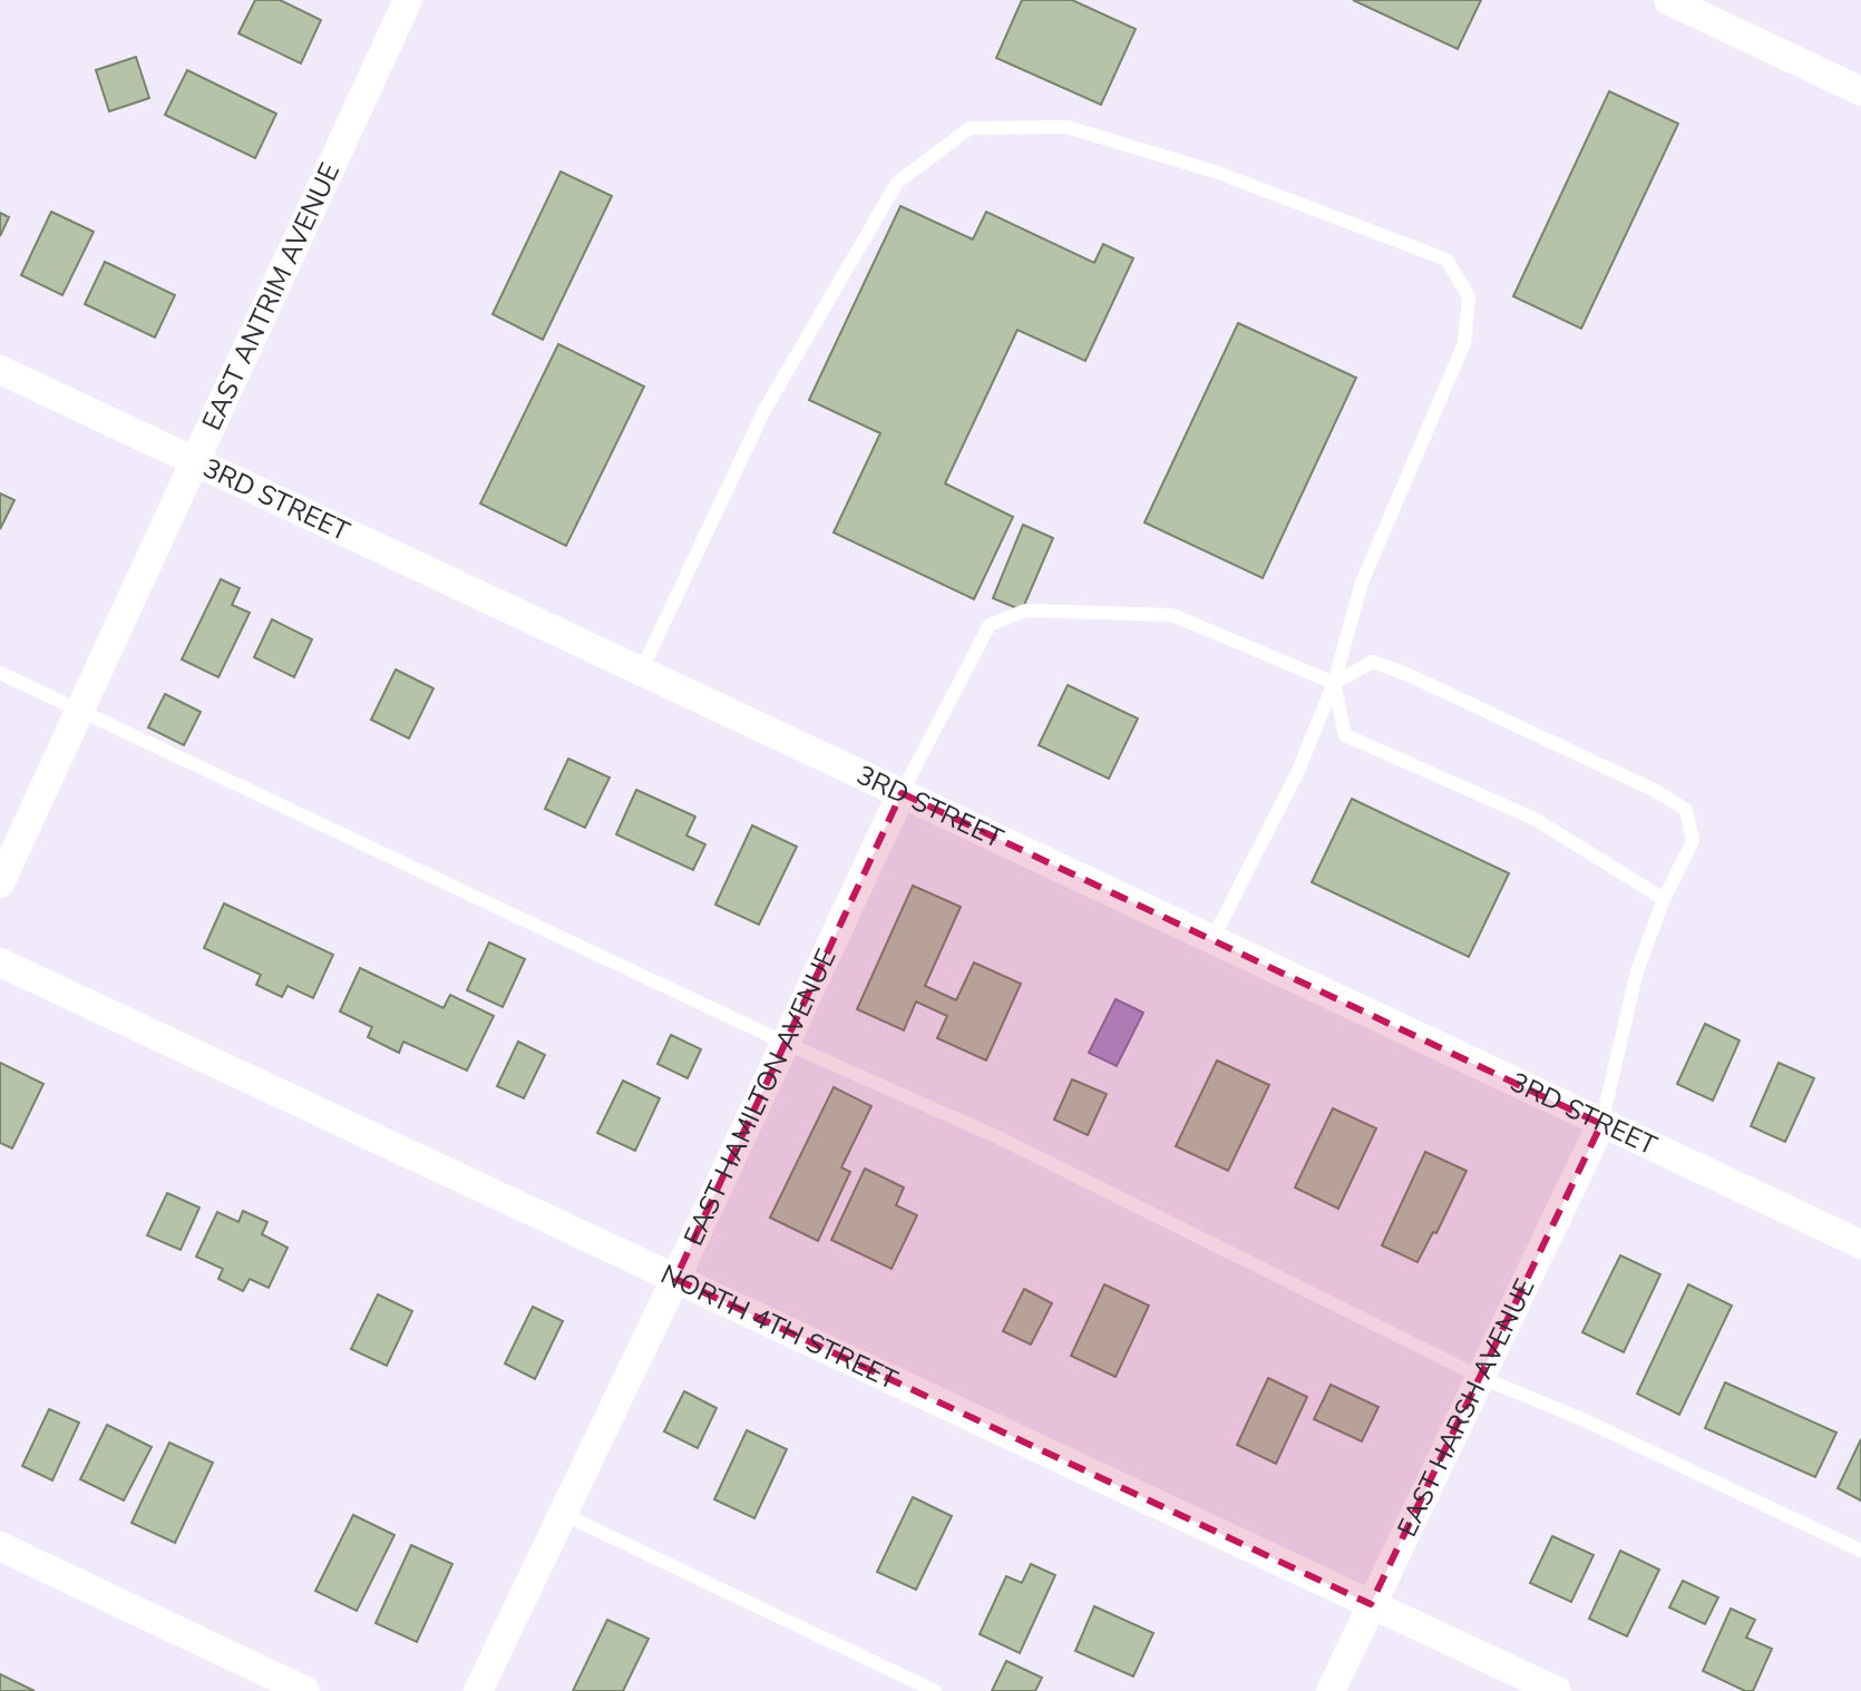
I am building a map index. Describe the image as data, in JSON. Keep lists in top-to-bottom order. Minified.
{"streets":{"street":["EAST ANTRIM AVENUE","3RD STREET","EAST HAMILTON AVENUE","NORTH 4TH STREET","EAST HARSH AVENUE"]},"crossings":[["EAST ANTRIM AVENUE","3RD STREET"],["3RD STREET","EAST HAMILTON AVENUE"],["3RD STREET","EAST HARSH AVENUE"],["EAST HAMILTON AVENUE","NORTH 4TH STREET"],["NORTH 4TH STREET","EAST HARSH AVENUE"]]}
